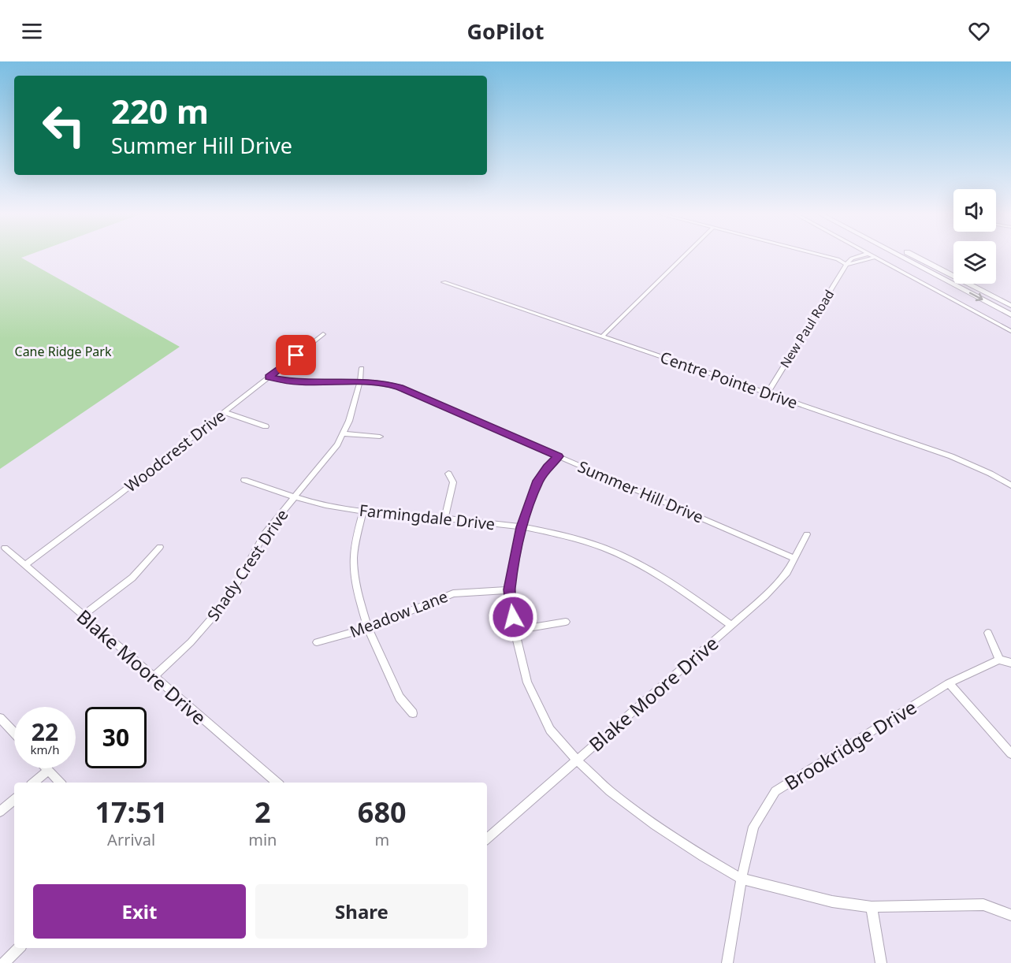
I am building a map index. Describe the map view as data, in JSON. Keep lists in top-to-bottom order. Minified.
{"streets":{"street":["New Paul Road","Centre Pointe Drive","Woodcrest Drive","Summer Hill Drive","Farmingdale Drive","Shady Crest Drive","Meadow Lane","Blake Moore Drive","Brookridge Drive"]},"crossings":[["New Paul Road","Centre Pointe Drive"],["Woodcrest Drive","Summer Hill Drive"],["Woodcrest Drive","Blake Moore Drive"],["Summer Hill Drive","Shady Crest Drive"],["Summer Hill Drive","Blake Moore Drive"],["Farmingdale Drive","Shady Crest Drive"],["Farmingdale Drive","Blake Moore Drive"],["Shady Crest Drive","Blake Moore Drive"]],"parks":["Cane Ridge Park"],"page":{"header":"GoPilot","turn":["220 m","Summer Hill Drive"],"speed":"22 km/h","limit":"30","eta":["17:51","Arrival","2","min","680","m"],"buttons":["Exit","Share"]}}
